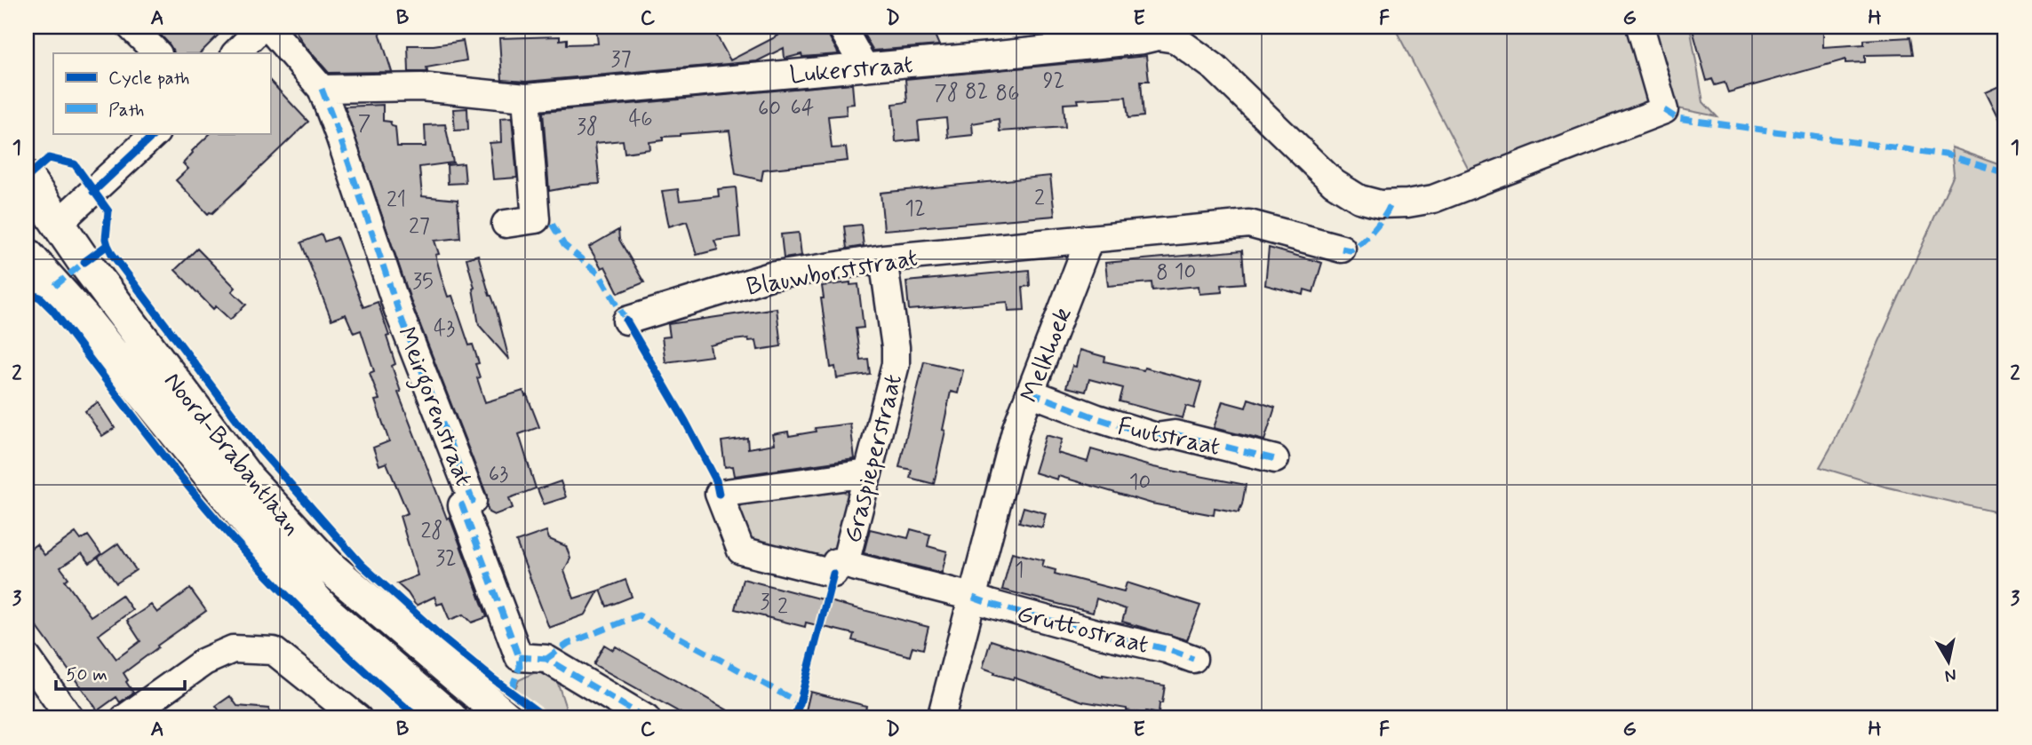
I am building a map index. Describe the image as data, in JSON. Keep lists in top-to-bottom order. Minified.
{"streets":{"main road":["Noord-Brabantlaan"],"street":["Lukerstraat","Blauwborststraat","Melkhoek","Meirgorenstraat","Fuutstraat","Graspieperstraat","Gruttostraat"]},"crossings":[["Lukerstraat","Meirgorenstraat"],["Blauwborststraat","Melkhoek"],["Blauwborststraat","Graspieperstraat"],["Melkhoek","Fuutstraat"],["Melkhoek","Graspieperstraat"],["Melkhoek","Gruttostraat"],["Graspieperstraat","Gruttostraat"]],"house_numbers":["37","92","82","78","86","64","60","46","7","38","2","21","12","27","10","8","35","43","63","10","28","32","1","3","2"],"legend":["Cycle path","Path"],"scale_bar":"50 m","north":"bottom","grid":{"columns":["A","B","C","D","E","F","G","H"],"rows":["1","2","3"]}}
